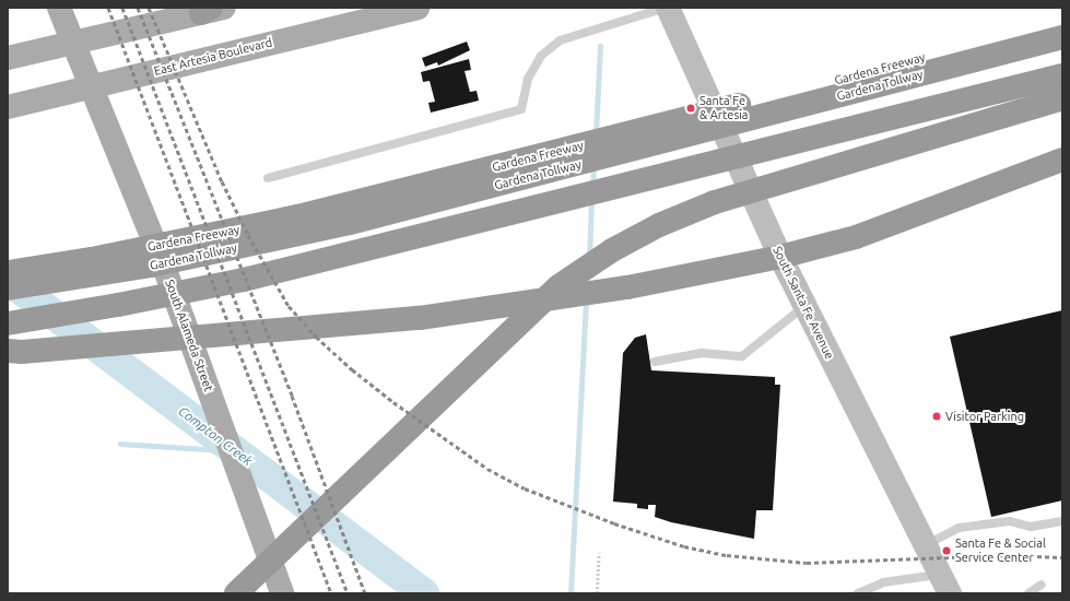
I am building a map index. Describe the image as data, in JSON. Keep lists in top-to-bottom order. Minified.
{"streets":{"highway":["Gardena Freeway","Gardena Tollway"],"main road":["East Artesia Boulevard","South Santa Fe Avenue","South Alameda Street"]},"crossings":[["Gardena Freeway","Gardena Tollway"]],"water":["Compton Creek"],"places":["Santa Fe & Artesia","Visitor Parking","Santa Fe & Social Service Center"]}
